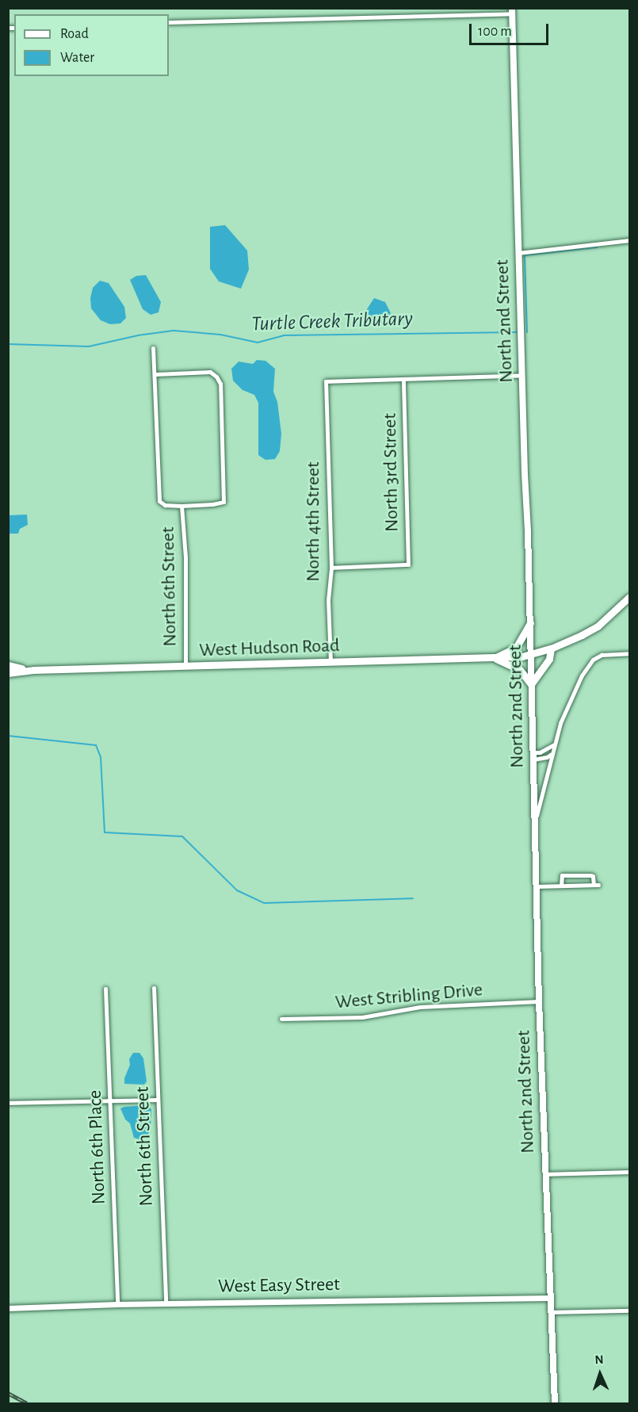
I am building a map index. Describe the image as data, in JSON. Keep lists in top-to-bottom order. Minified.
{"streets":{"highway":["West Hudson Road"],"main road":["North 2nd Street"],"street":["North 3rd Street","North 4th Street","North 6th Street","West Stribling Drive","North 6th Place","West Easy Street"]},"crossings":[["North 2nd Street","West Hudson Road"],["North 2nd Street","West Stribling Drive"],["North 2nd Street","West Easy Street"],["North 3rd Street","North 4th Street"],["North 4th Street","West Hudson Road"],["North 6th Street","West Hudson Road"],["North 6th Street","West Easy Street"],["North 6th Place","West Easy Street"]],"water":["Turtle Creek Tributary"],"legend":["Road","Water"],"scale_bar":"100 m","north":"top"}
